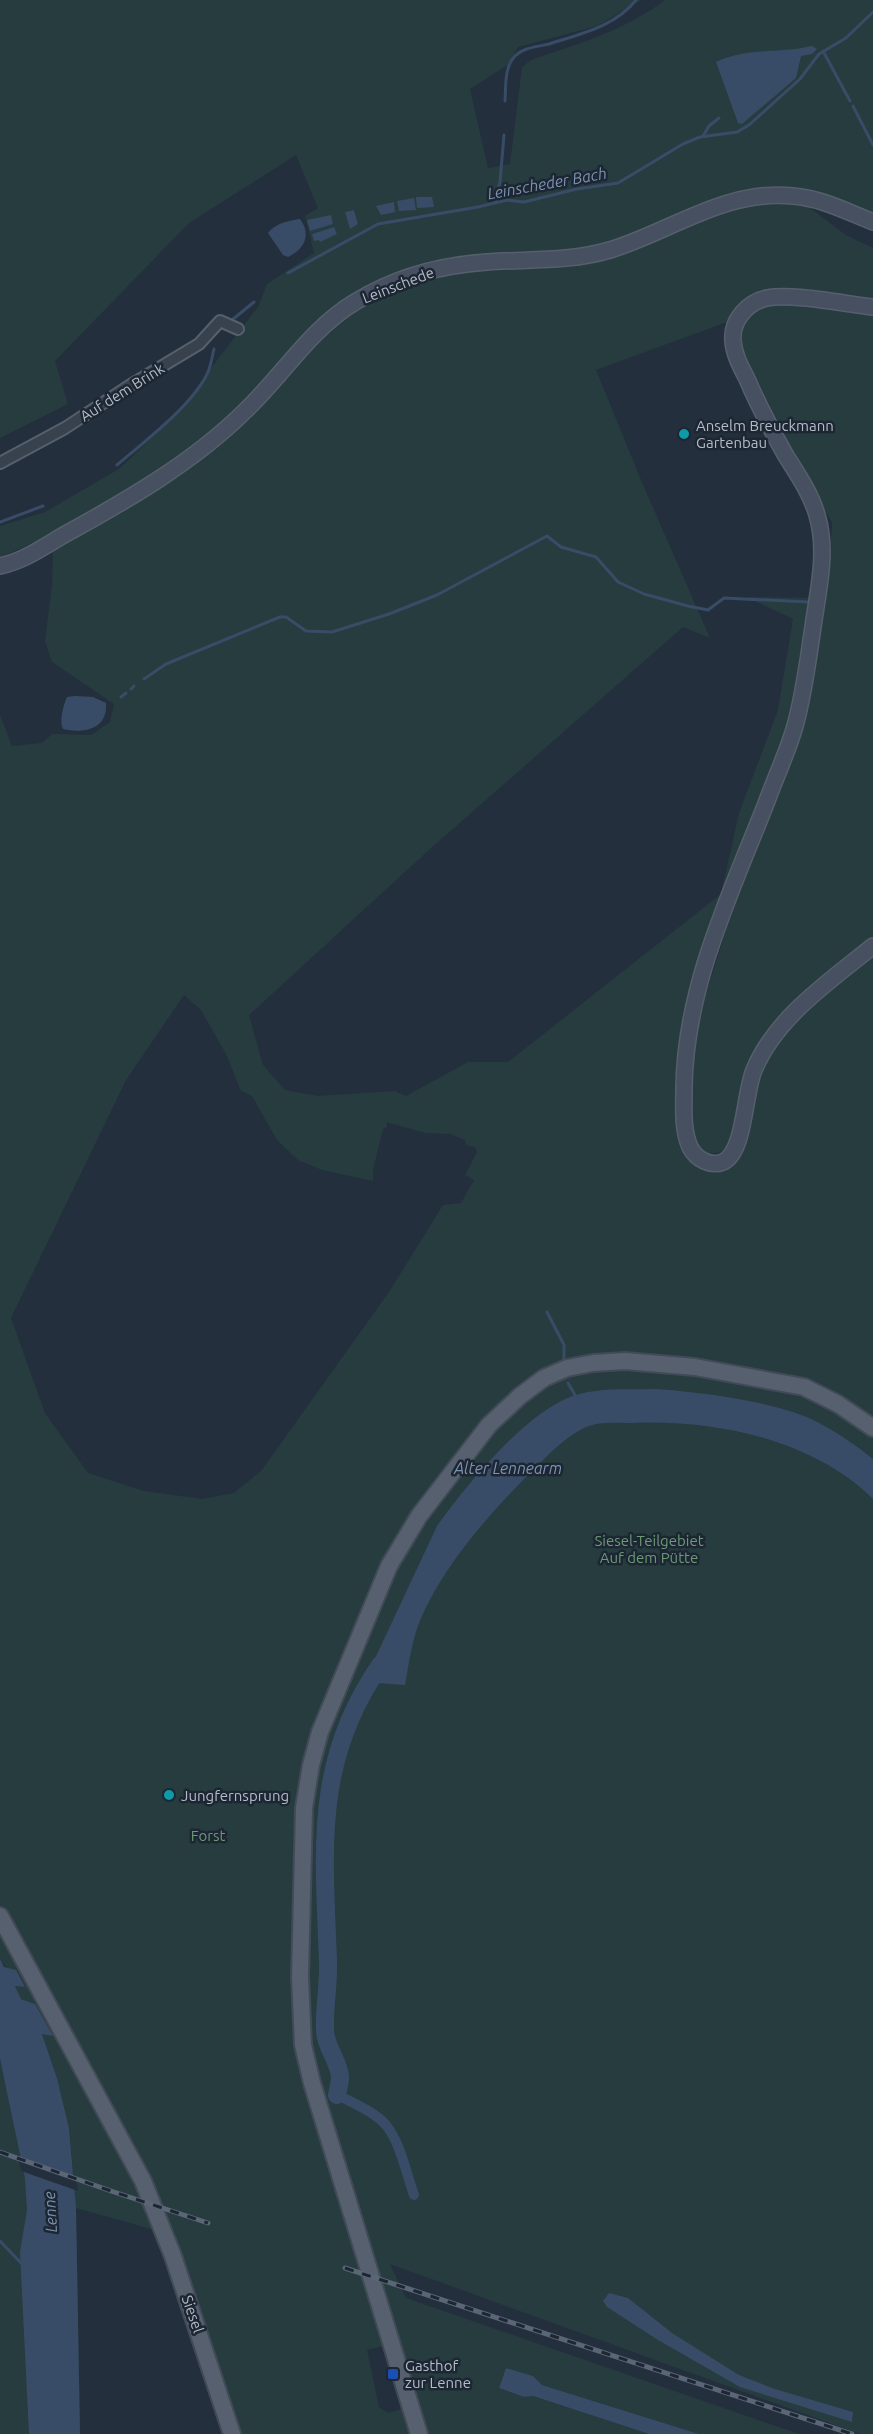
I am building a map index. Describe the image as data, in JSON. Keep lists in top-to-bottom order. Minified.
{"streets":{"main road":["Leinschede","Siesel"],"street":["Auf dem Brink"]},"water":["Leinscheder Bach","Alter Lennearm","Lenne"],"parks":["Siesel-Teilgebiet Auf dem Pütte","Forst"],"places":{"other":["Anselm Breuckmann Gartenbau","Jungfernsprung"],"transit":["Gasthof zur Lenne"]}}
